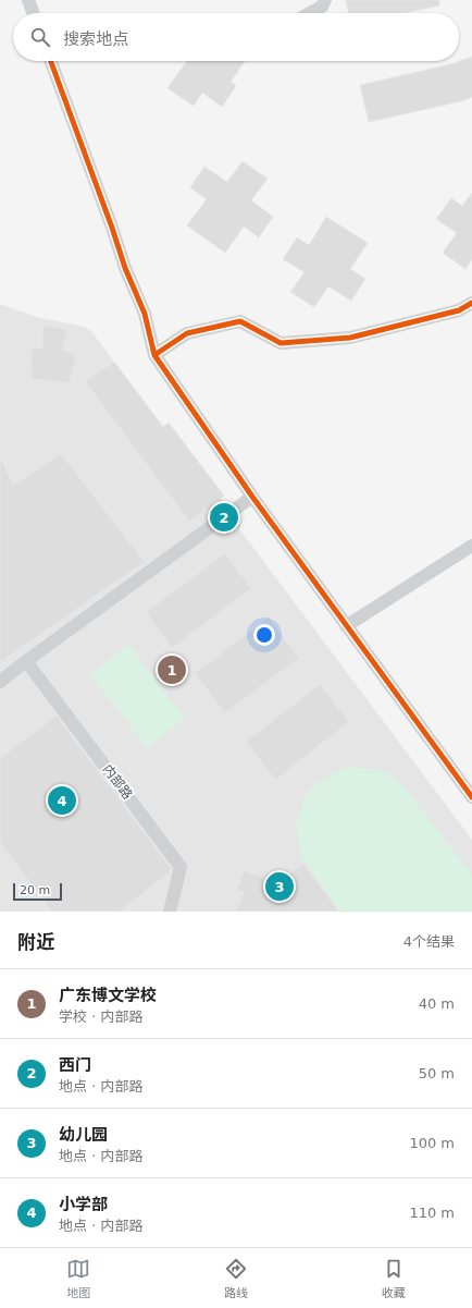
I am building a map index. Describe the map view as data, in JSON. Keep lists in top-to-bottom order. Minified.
{"streets":{"street":["内部路"]},"scale_bar":"20 m","page":{"search":"搜索地点","pins":["2","1","4","3"],"scale":"20 m","heading":["附近","4个结果"],"list":[{"mark":"1","name":"广东博文学校","note":"学校 · 内部路","value":"40 m"},{"mark":"2","name":"西门","note":"地点 · 内部路","value":"50 m"},{"mark":"3","name":"幼儿园","note":"地点 · 内部路","value":"100 m"},{"mark":"4","name":"小学部","note":"地点 · 内部路","value":"110 m"}],"nav":["地图","路线","收藏"]}}
